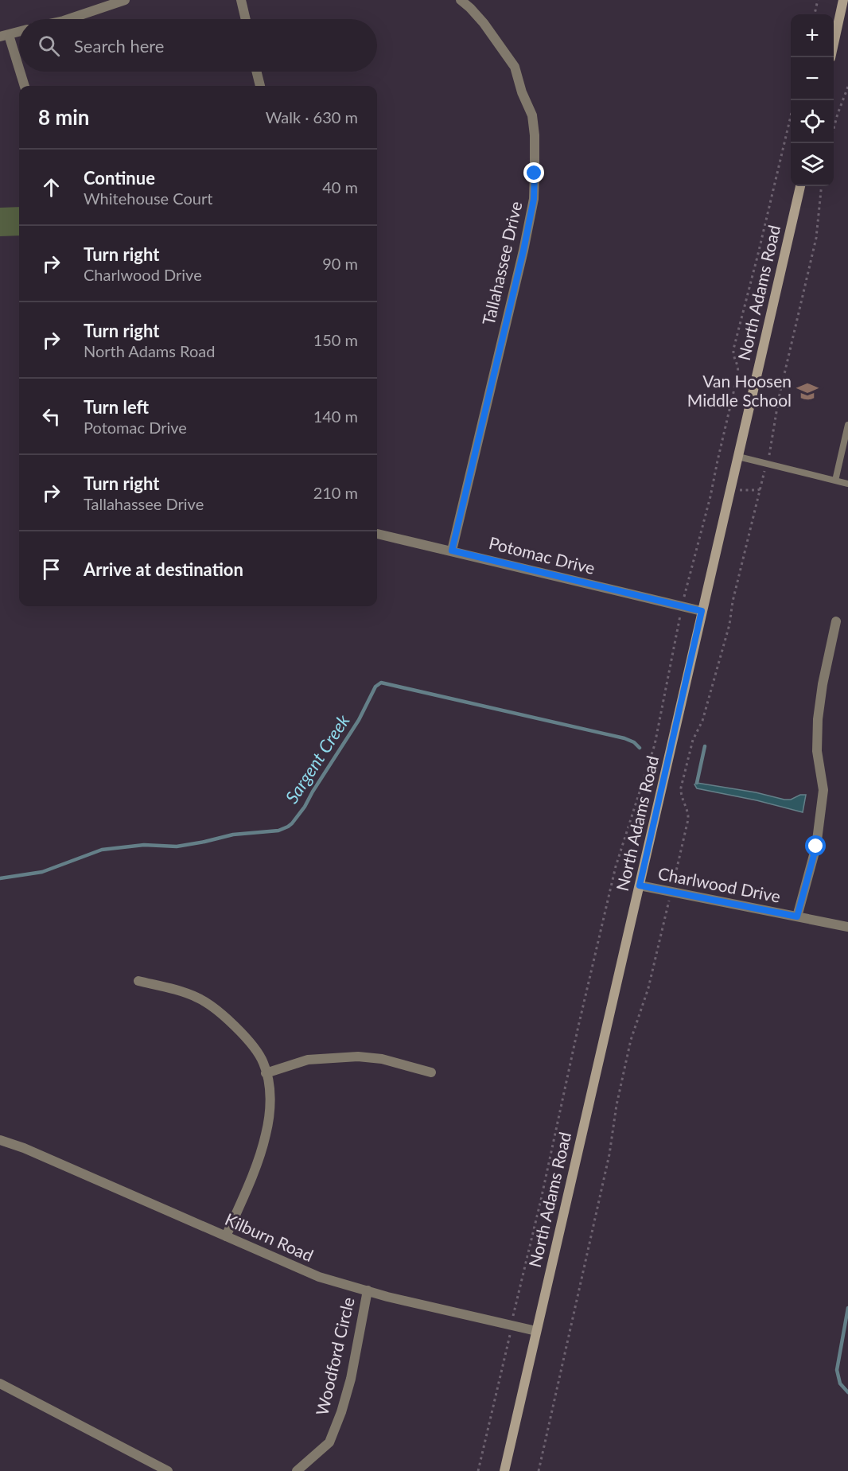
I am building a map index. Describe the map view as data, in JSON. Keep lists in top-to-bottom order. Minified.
{"streets":{"main road":["North Adams Road"],"street":["Tallahassee Drive","Potomac Drive","Charlwood Drive","Kilburn Road","Woodford Circle"]},"crossings":[["Tallahassee Drive","Potomac Drive"],["North Adams Road","Potomac Drive"],["North Adams Road","Charlwood Drive"],["North Adams Road","Kilburn Road"],["Kilburn Road","Woodford Circle"]],"water":["Sargent Creek"],"places":{"school or university":["Van Hoosen Middle School"]},"page":{"map_buttons":["+","−"],"search":"Search here","heading":["8 min","Walk · 630 m"],"list":[["Continue","Whitehouse Court","40 m"],["Turn right","Charlwood Drive","90 m"],["Turn right","North Adams Road","150 m"],["Turn left","Potomac Drive","140 m"],["Turn right","Tallahassee Drive","210 m"],"Arrive at destination"]}}
